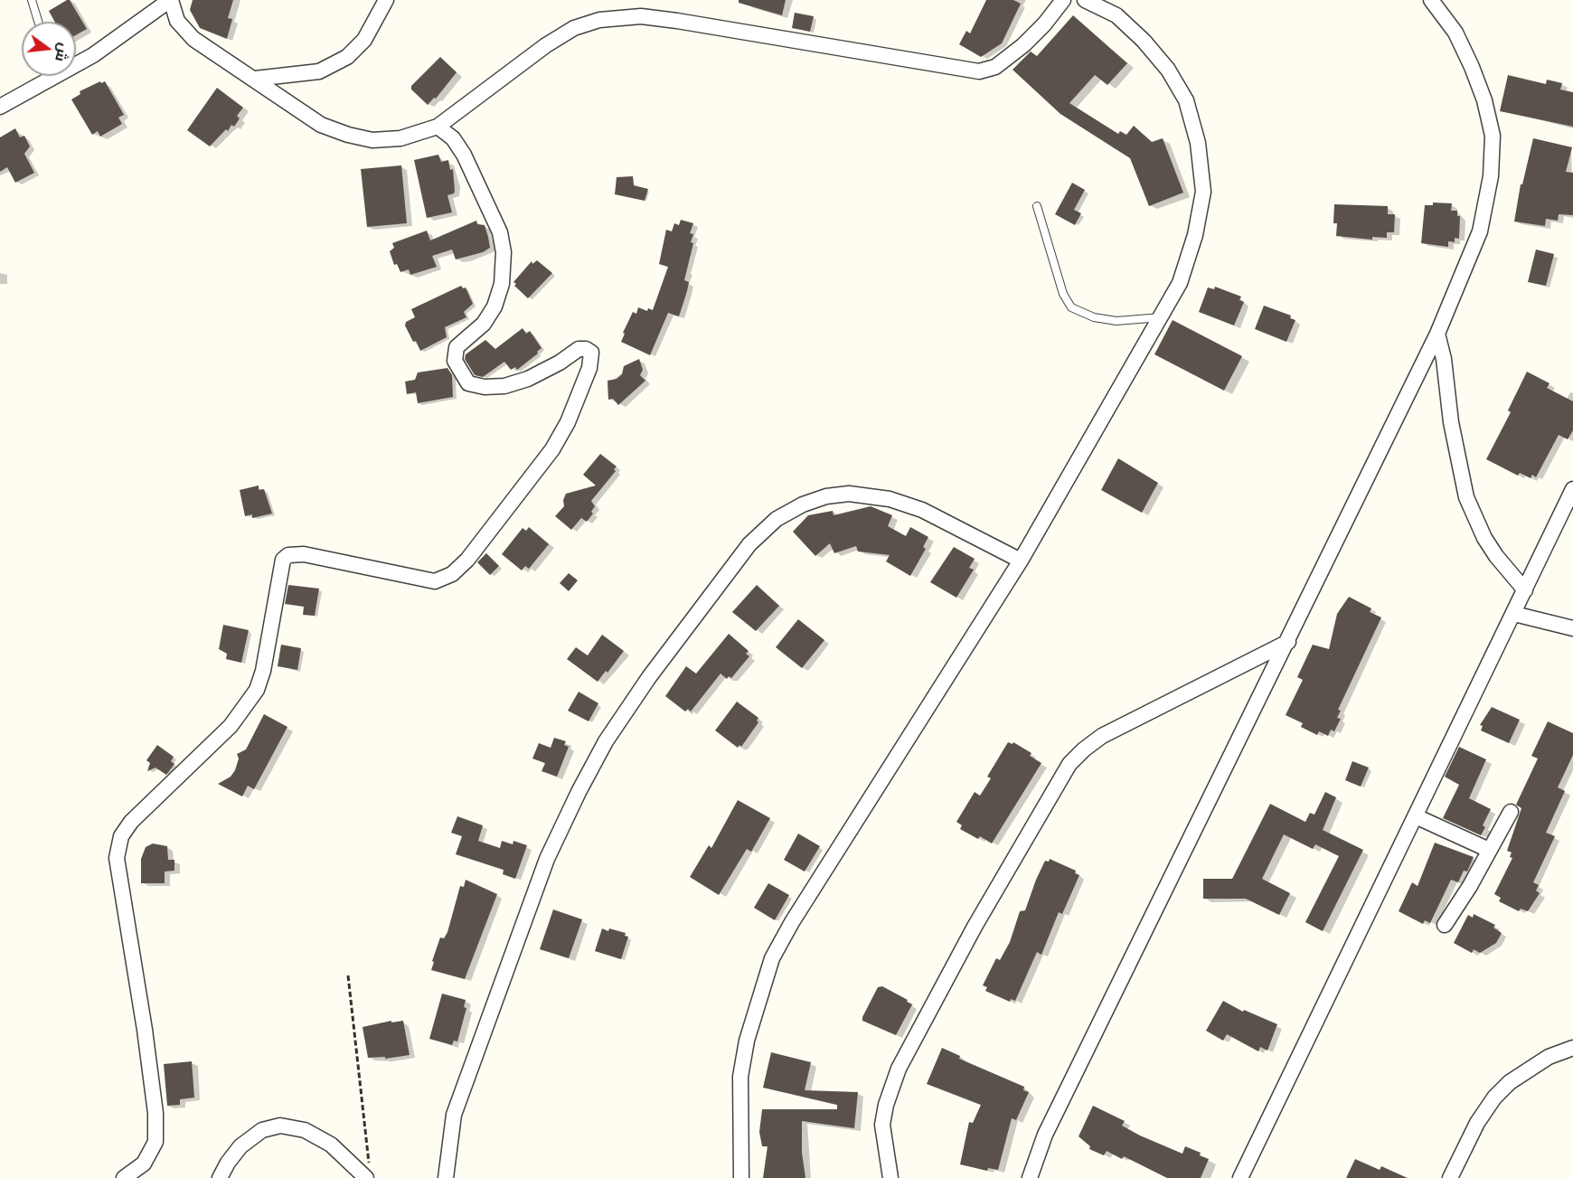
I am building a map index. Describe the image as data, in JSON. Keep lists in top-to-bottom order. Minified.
{"north":"right"}
